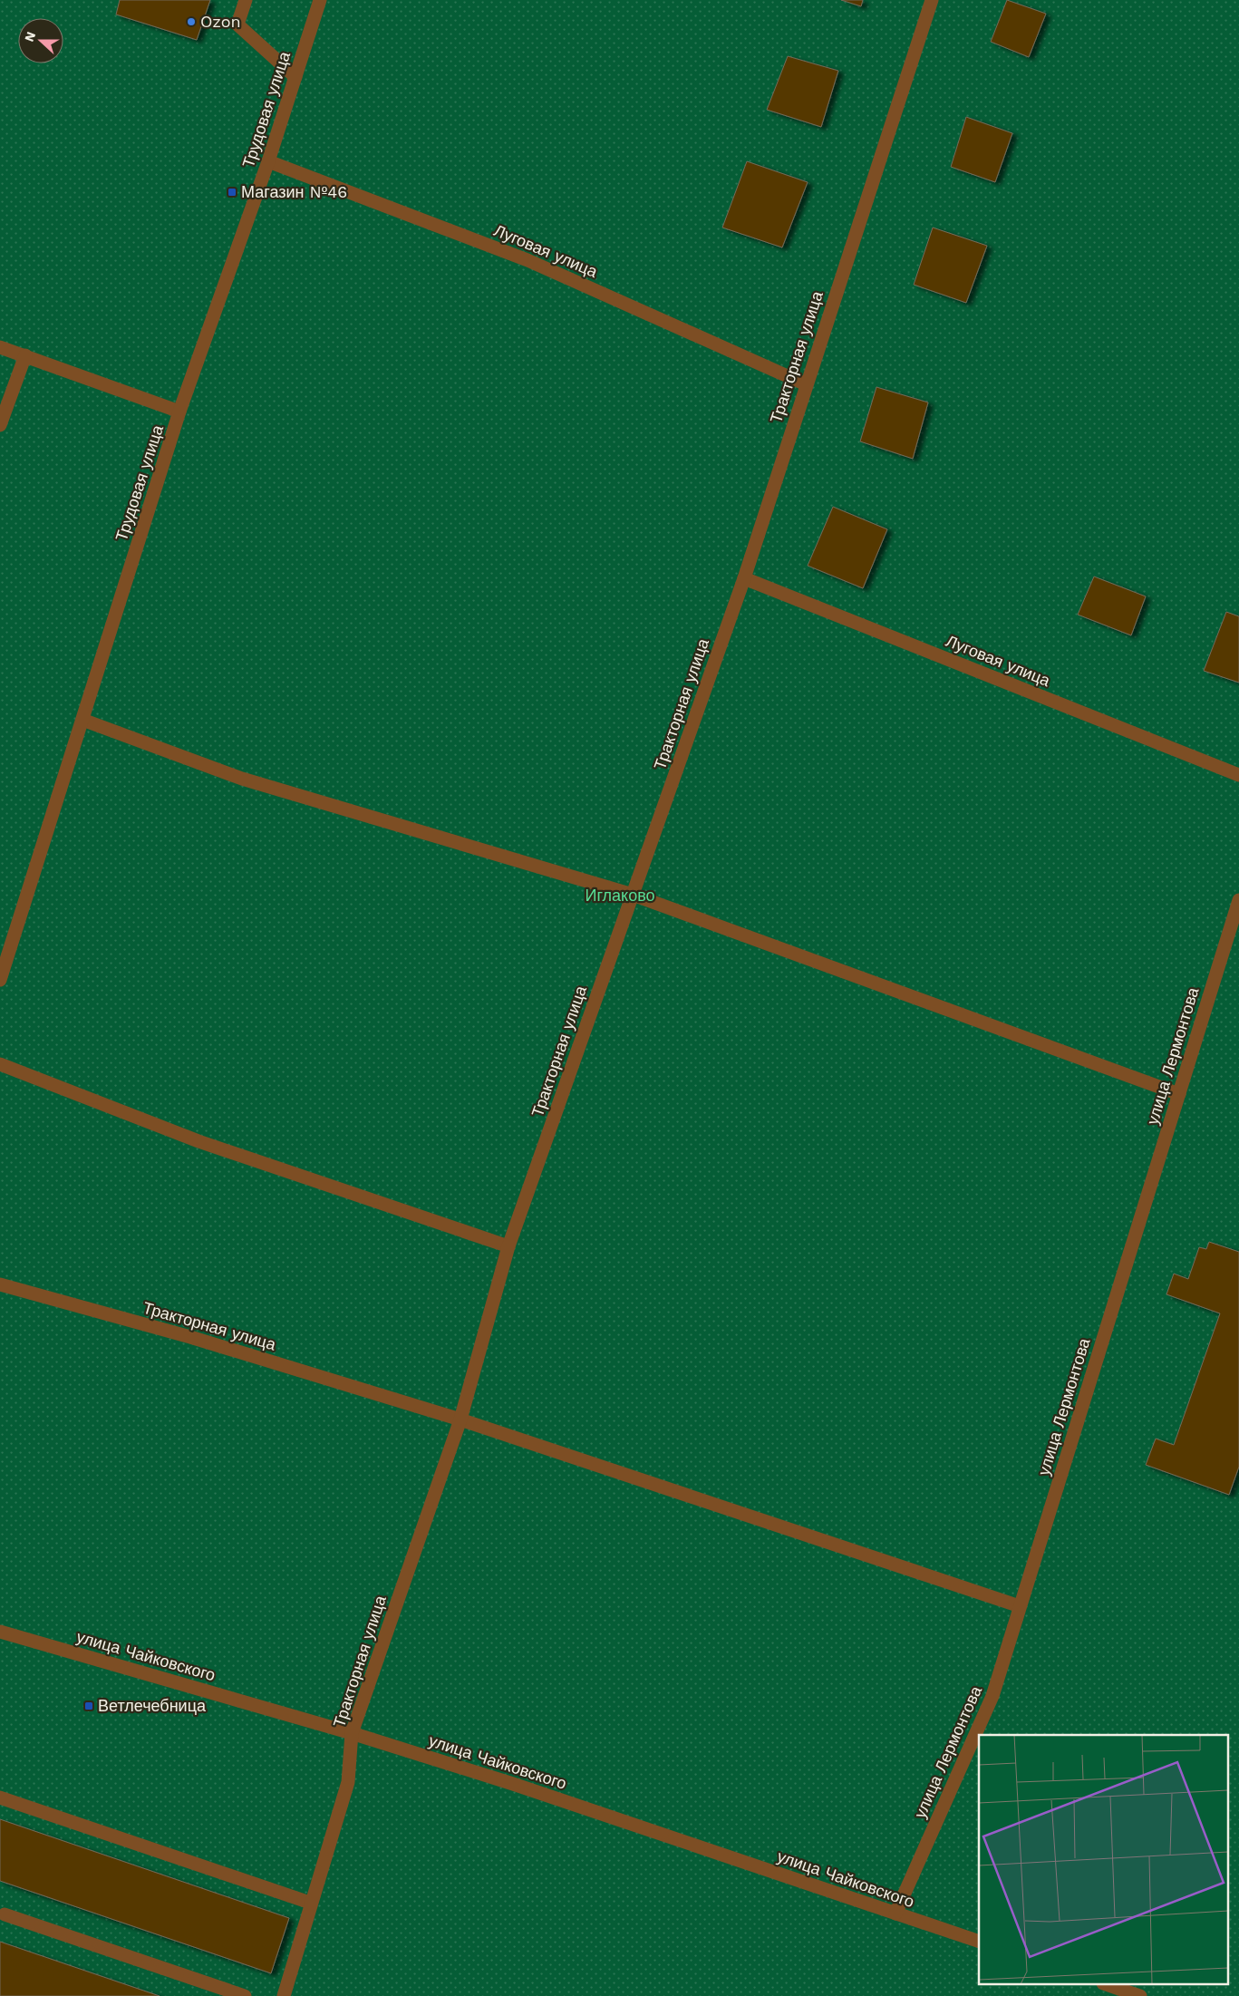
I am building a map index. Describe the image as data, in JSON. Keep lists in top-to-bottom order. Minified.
{"streets":{"street":["Трудовая улица","Луговая улица","Тракторная улица","улица Лермонтова","улица Чайковского"]},"crossings":[["Трудовая улица","Луговая улица"],["Луговая улица","Тракторная улица"],["Тракторная улица","улица Чайковского"],["улица Лермонтова","улица Чайковского"]],"parks":["Иглаково"],"places":{"other":["Ozon"],"transit":["Магазин №46","Ветлечебница"]},"north":"left"}
